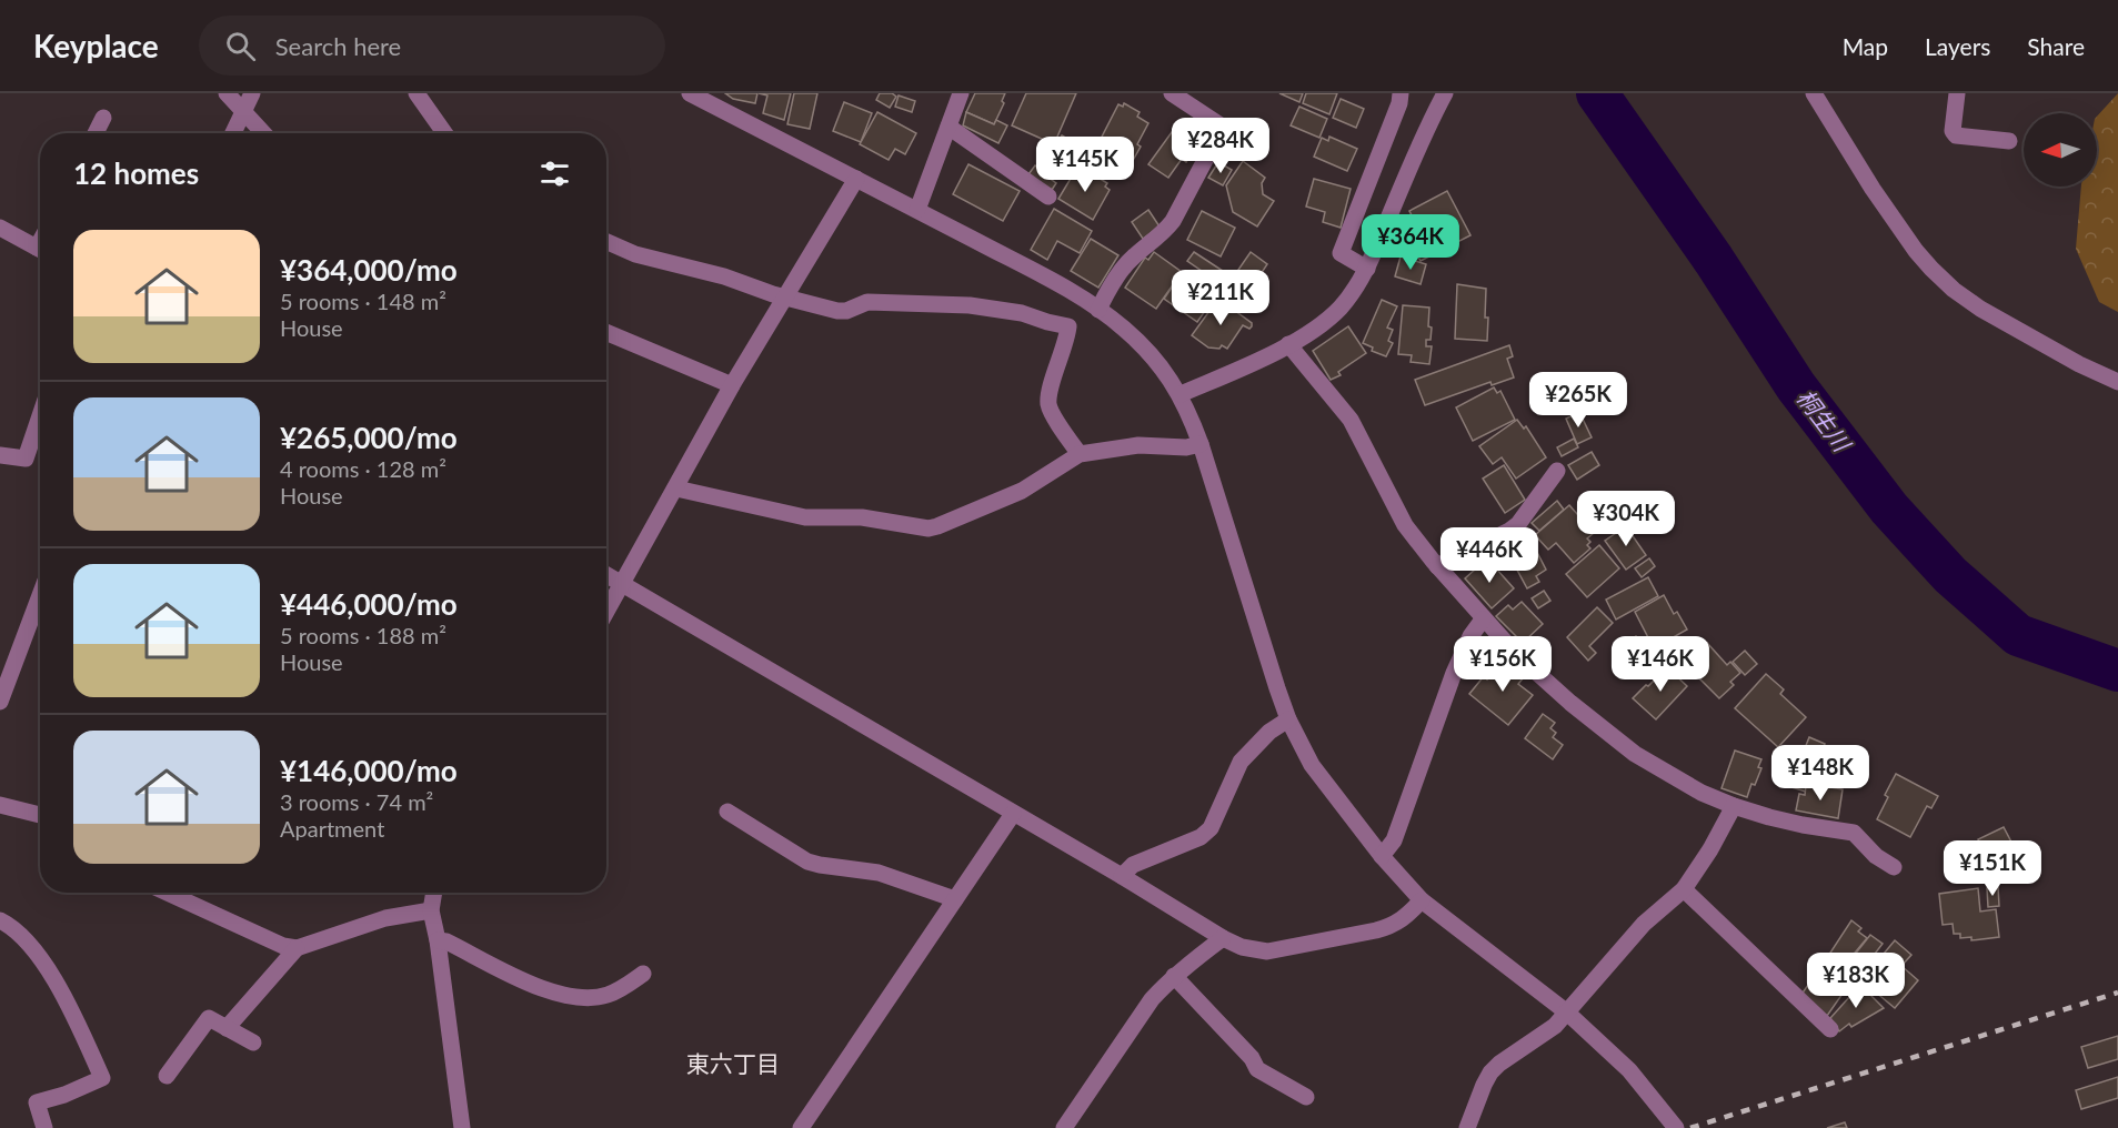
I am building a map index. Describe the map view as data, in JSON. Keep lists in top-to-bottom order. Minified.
{"districts":["東六丁目"],"water":["桐生川"],"north":"left","page":{"header":"Keyplace","search":"Search here","nav":["Map","Layers","Share"],"price":["¥284K","¥145K","¥364K","¥211K","¥265K","¥304K","¥446K","¥156K","¥146K","¥148K","¥151K","¥183K"],"heading":"12 homes","list":[{"name":"¥364,000/mo","note":"5 rooms · 148 m² · House"},{"name":"¥265,000/mo","note":"4 rooms · 128 m² · House"},{"name":"¥446,000/mo","note":"5 rooms · 188 m² · House"},{"name":"¥146,000/mo","note":"3 rooms · 74 m² · Apartment"}]}}
